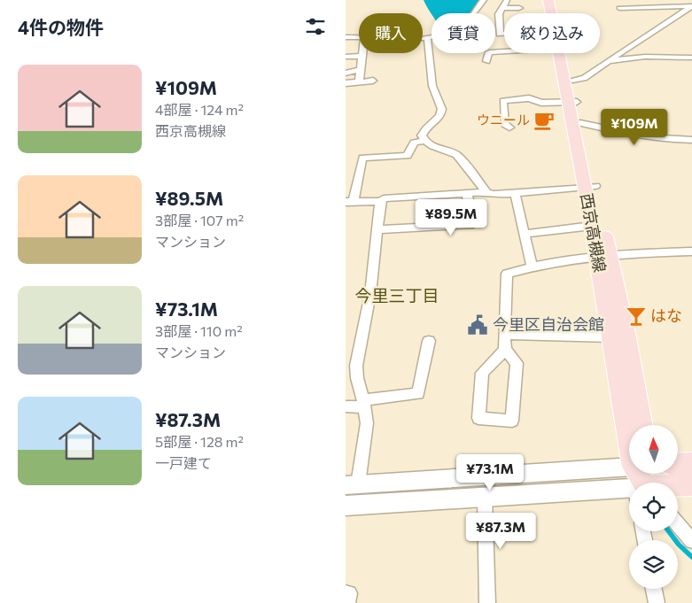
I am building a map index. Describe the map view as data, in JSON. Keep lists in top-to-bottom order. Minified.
{"streets":{"main road":["西京高槻線"]},"districts":["今里三丁目"],"places":{"cafe":["ウニール"],"bar":["はな"],"public building":["今里区自治会館"]},"north":"top","page":{"heading":"4件の物件","chip":["購入","賃貸","絞り込み"],"list":[{"name":"¥109M","note":"4部屋 · 124 m² · 西京高槻線"},{"name":"¥89.5M","note":"3部屋 · 107 m² · マンション"},{"name":"¥73.1M","note":"3部屋 · 110 m² · マンション"},{"name":"¥87.3M","note":"5部屋 · 128 m² · 一戸建て"}],"price":["¥109M","¥89.5M","¥73.1M","¥87.3M"]}}
